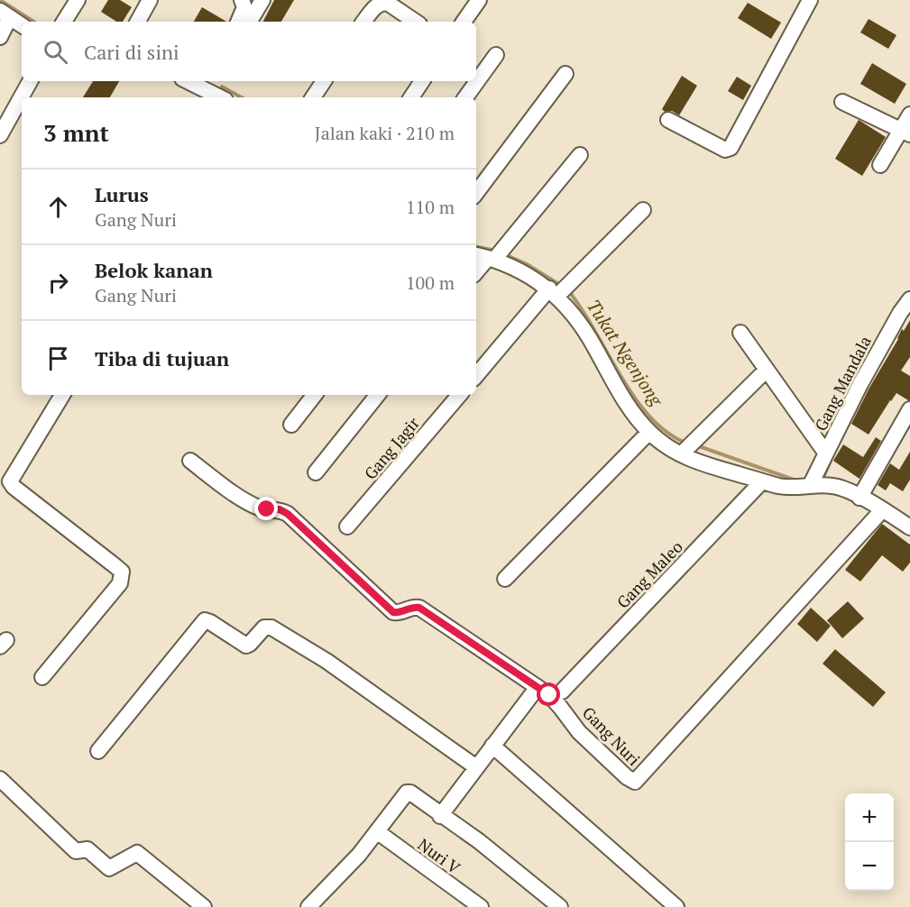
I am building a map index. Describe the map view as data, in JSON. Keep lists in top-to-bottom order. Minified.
{"streets":{"street":["Gang Mandala","Gang Jagir","Gang Maleo","Gang Nuri","Nuri V"]},"water":["Tukat Ngenjong"],"page":{"search":"Cari di sini","heading":["3 mnt","Jalan kaki · 210 m"],"list":[["Lurus","Gang Nuri","110 m"],["Belok kanan","Gang Nuri","100 m"],"Tiba di tujuan"],"map_buttons":["+","−"]}}
